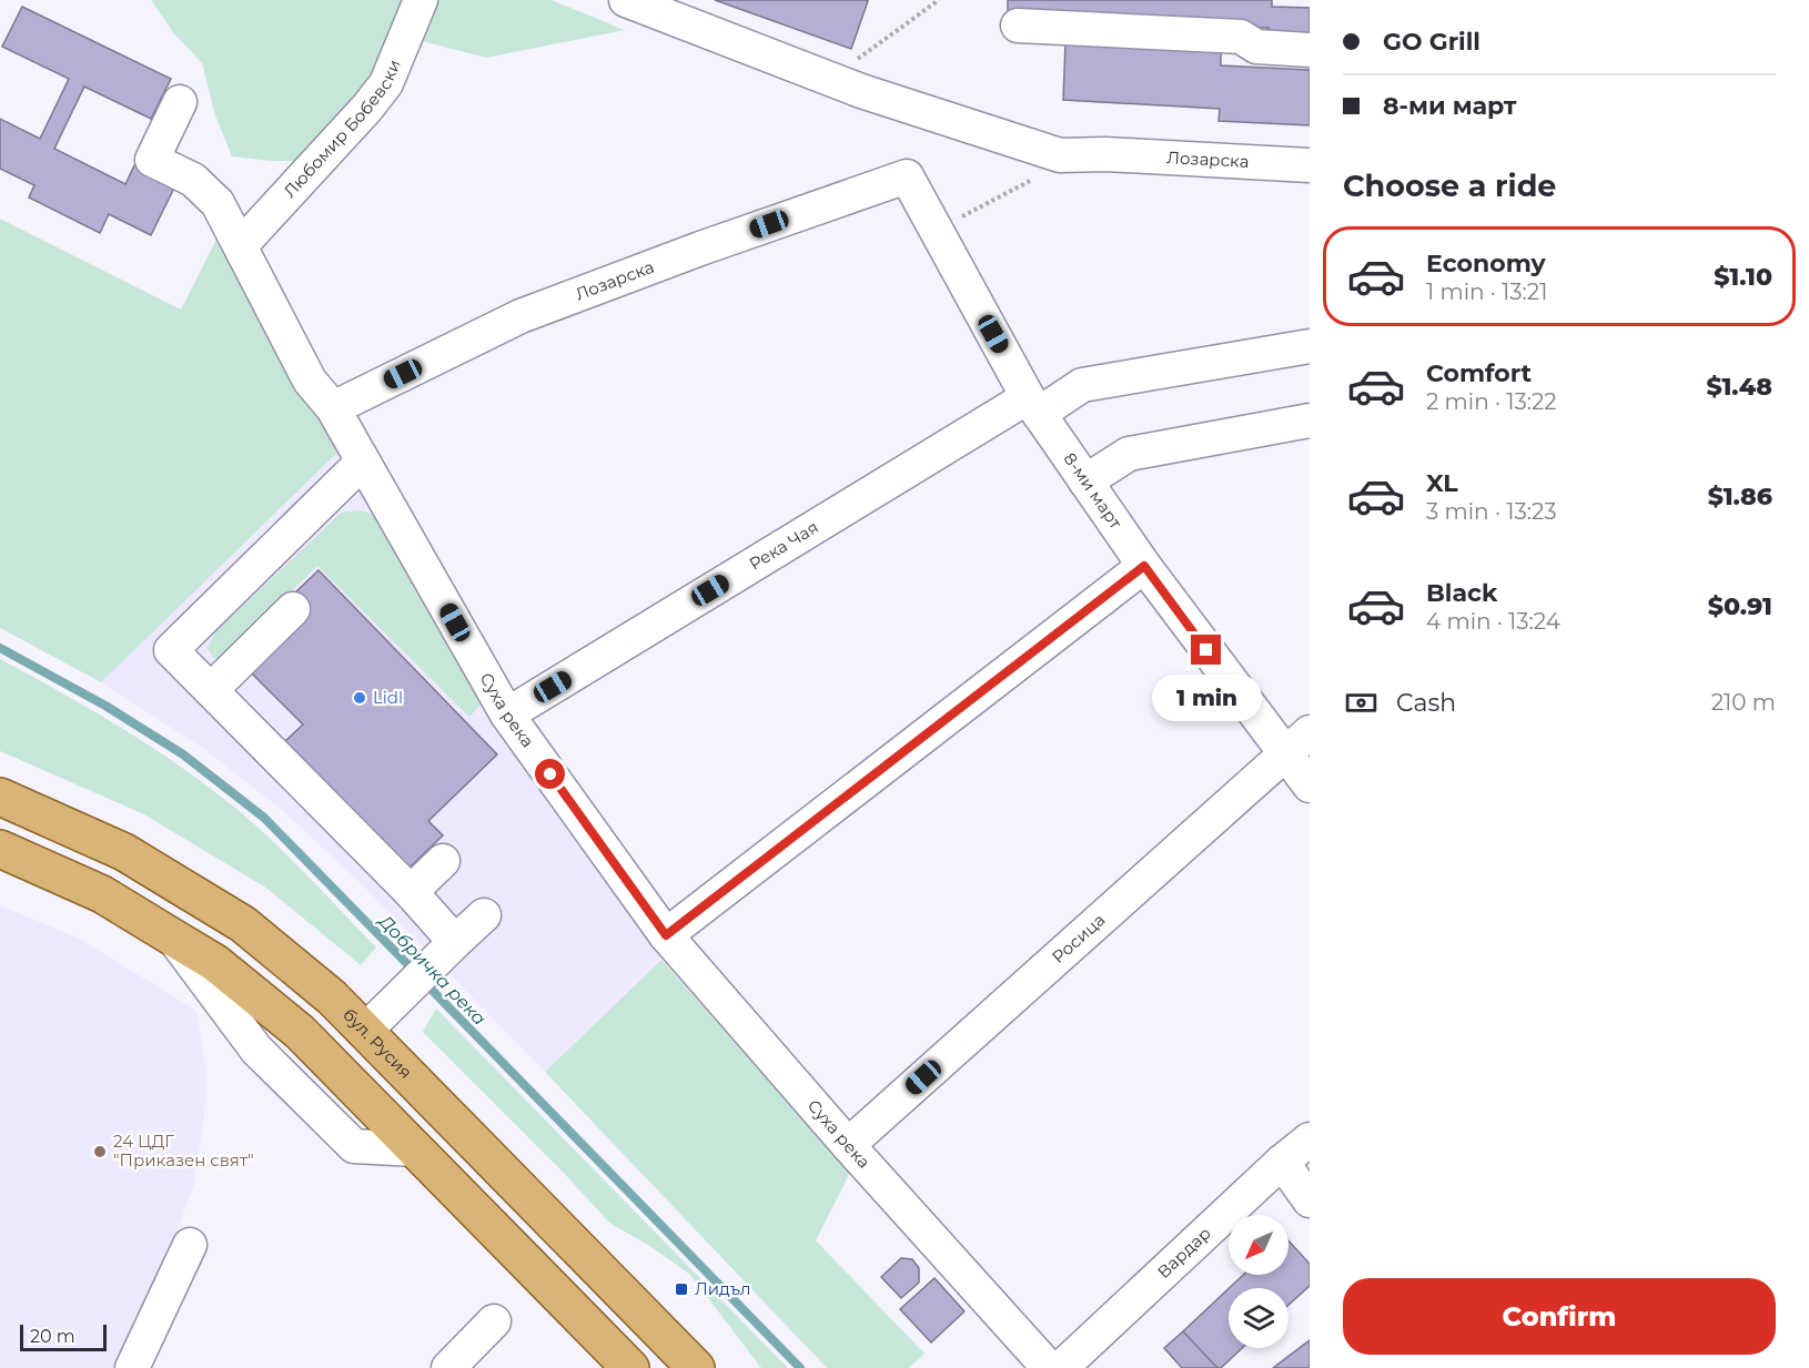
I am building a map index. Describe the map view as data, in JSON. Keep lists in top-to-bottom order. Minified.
{"streets":{"main road":["бул. Русия"],"street":["Любомир Бобевски","Лозарска","8-ми март","Река Чая","Суха река","Росица","Вардар"]},"crossings":[["Любомир Бобевски","Суха река"],["Лозарска","8-ми март"],["Лозарска","Суха река"],["8-ми март","Река Чая"],["8-ми март","Росица"],["Река Чая","Суха река"],["Суха река","Росица"]],"water":["Добричка река"],"places":{"other":["Lidl","24 ЦДГ \"Приказен свят\""],"transit":["Лидъл"]},"scale_bar":"20 m","north":"bottom left","page":{"banner":["GO Grill","8-ми март"],"heading":"Choose a ride","list":[{"name":"Economy","note":"1 min · 13:21","value":"$1.10"},{"name":"Comfort","note":"2 min · 13:22","value":"$1.48"},{"name":"XL","note":"3 min · 13:23","value":"$1.86"},{"name":"Black","note":"4 min · 13:24","value":"$0.91"}],"pay":["Cash","210 m"],"bubble":"1 min","buttons":"Confirm","scale":"20 m"}}
